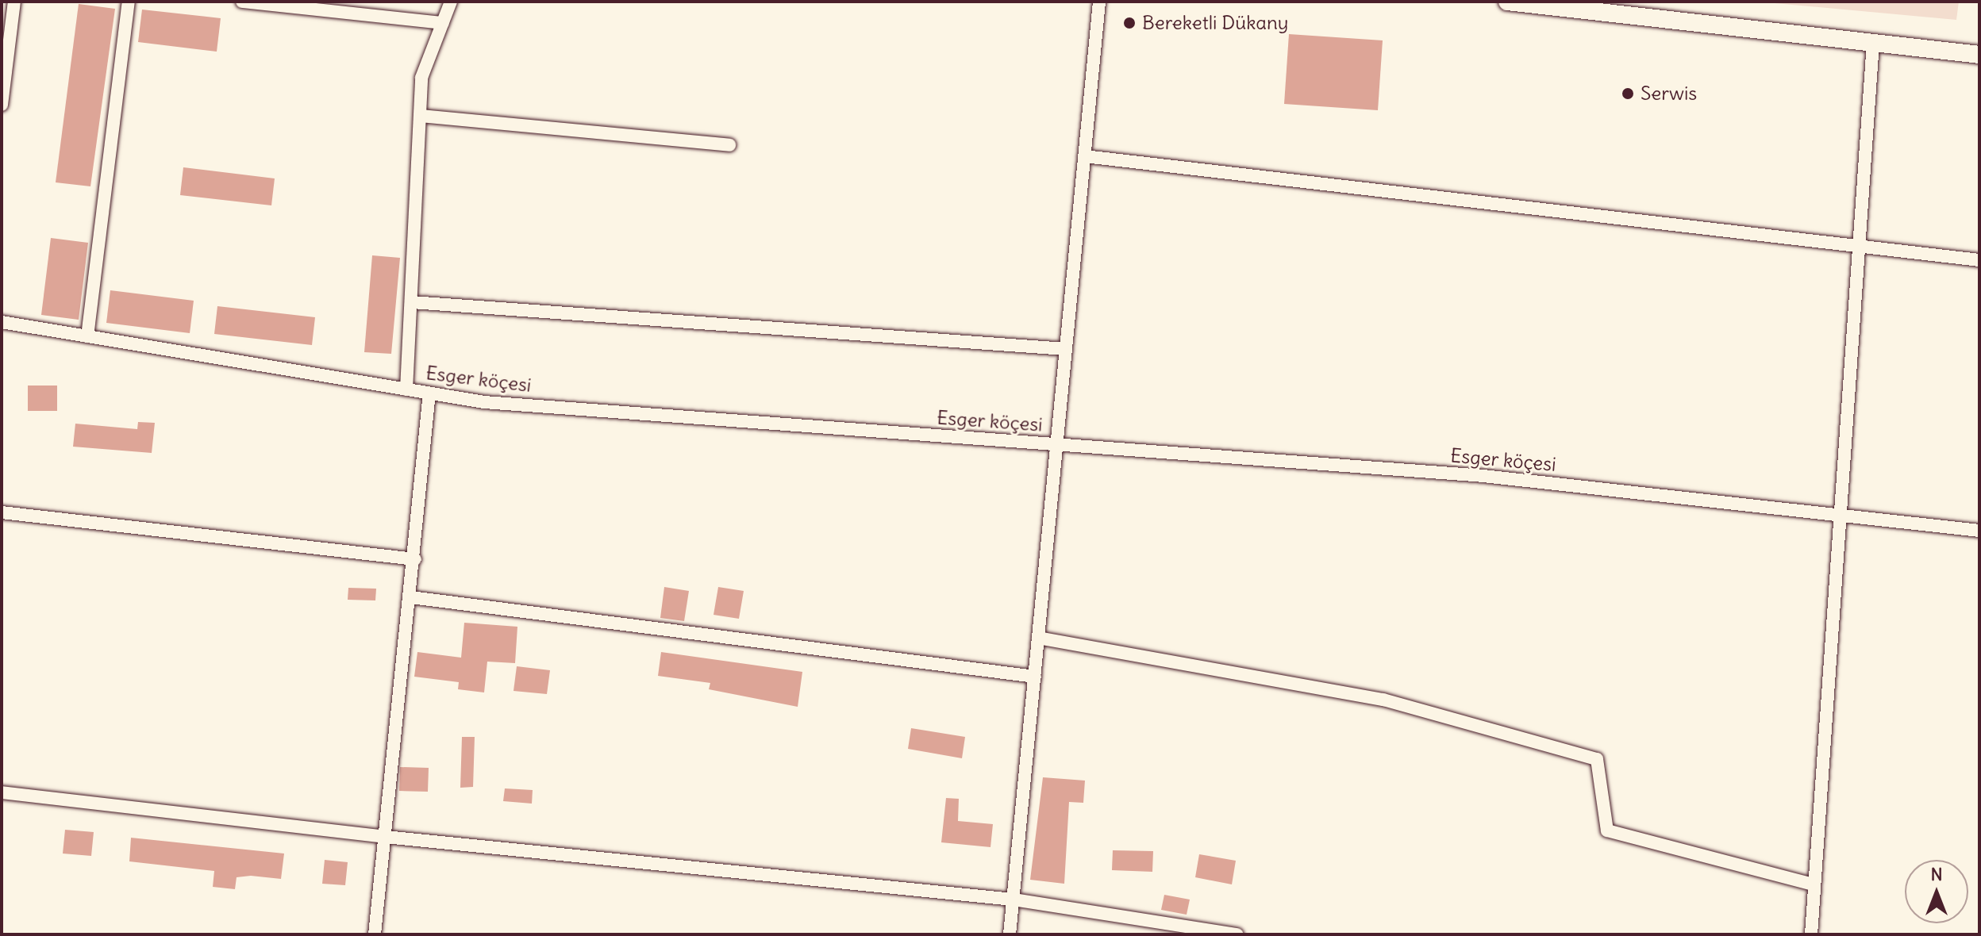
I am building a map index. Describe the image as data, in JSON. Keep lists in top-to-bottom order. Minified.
{"streets":{"street":["Esger köçesi"]},"places":["Bereketli Dükany","Serwis"],"north":"top"}
